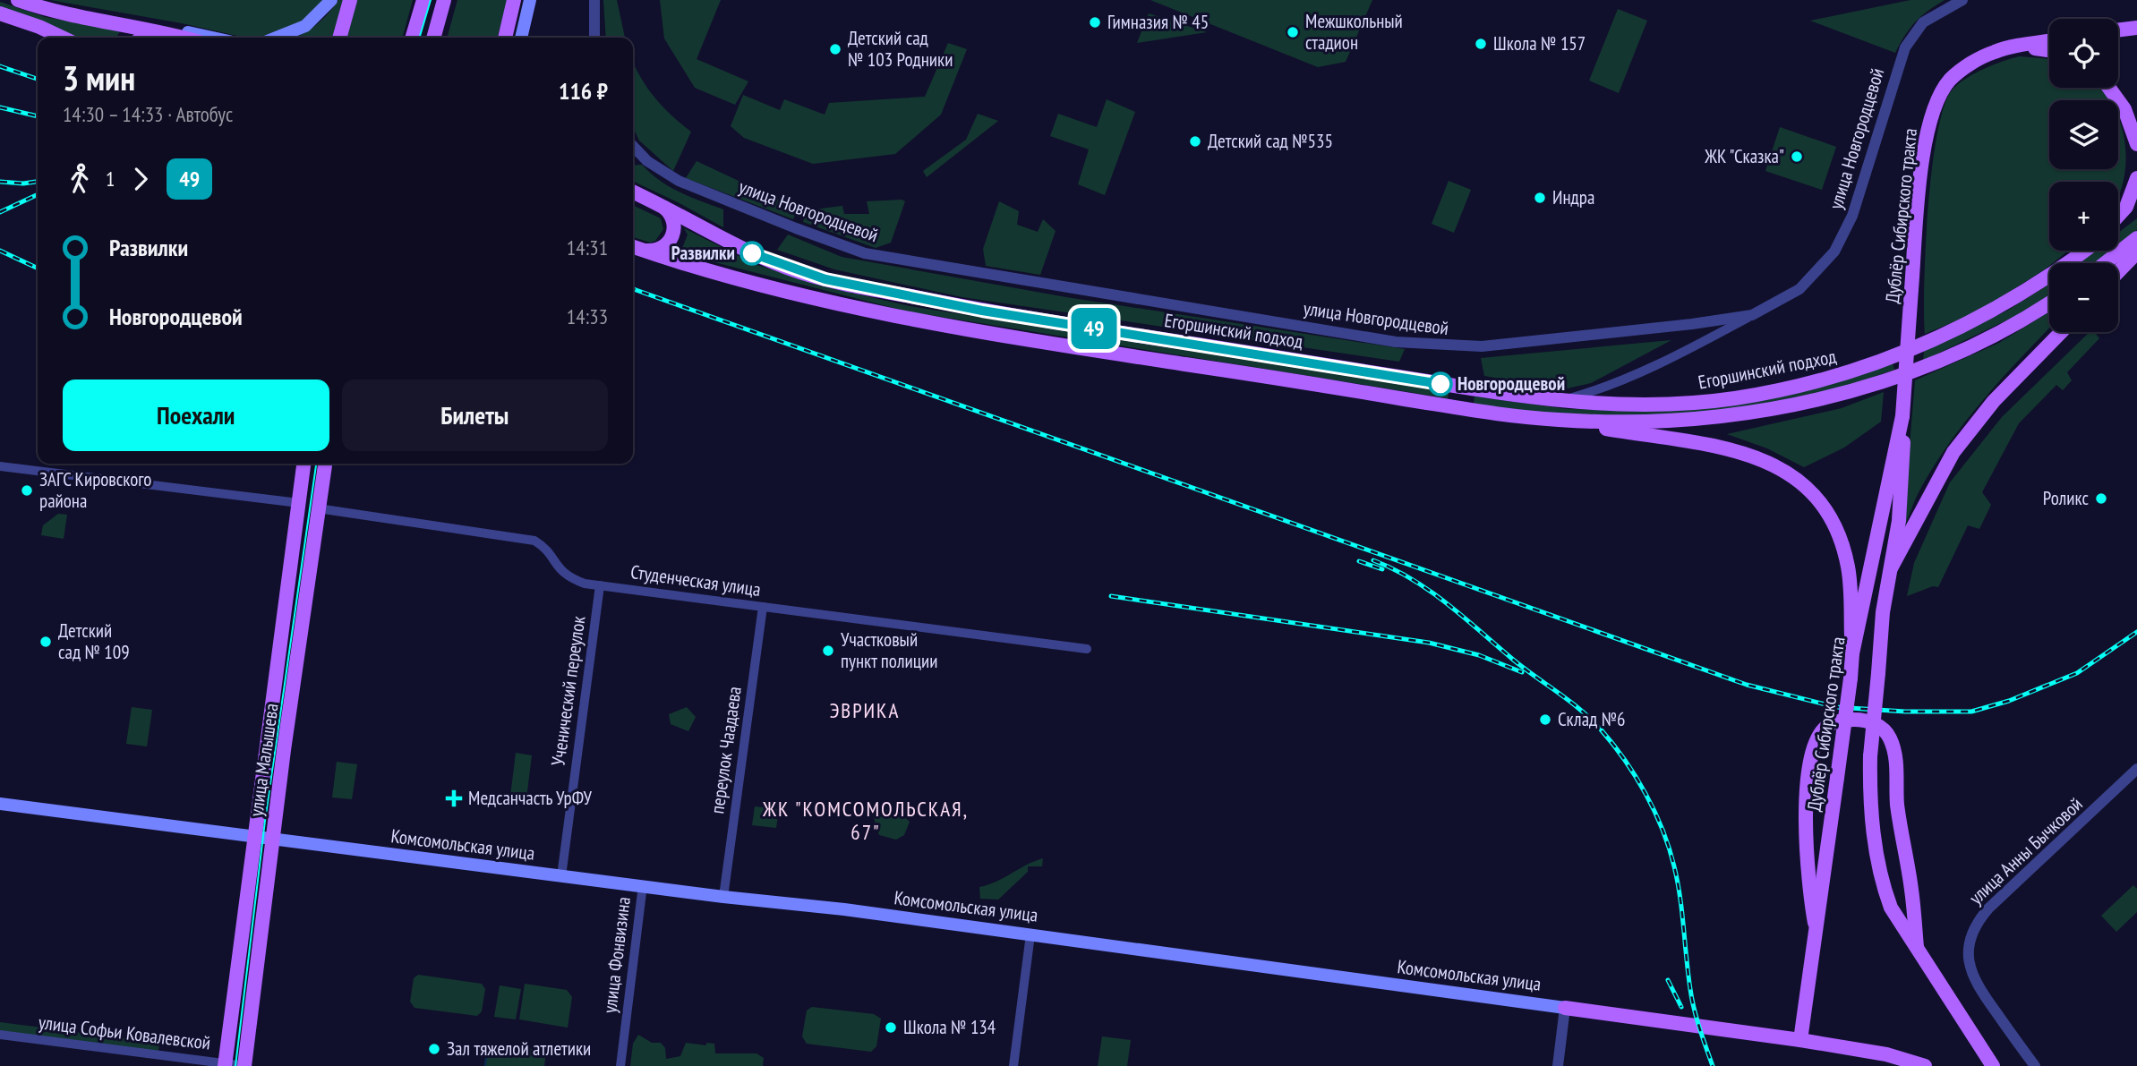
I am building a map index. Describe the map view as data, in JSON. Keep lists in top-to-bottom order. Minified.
{"streets":{"main road":["Дублёр Сибирского тракта","Егоршинский подход","улица Малышева","Комсомольская улица"],"street":["улица Новгородцевой","Студенческая улица","Ученический переулок","переулок Чаадаева","улица Анны Бычковой","улица Фонвизина","улица Софьи Ковалевской"]},"crossings":[["Дублёр Сибирского тракта","Комсомольская улица"],["Студенческая улица","Ученический переулок"],["Студенческая улица","переулок Чаадаева"],["Студенческая улица","улица Малышева"],["Ученический переулок","Комсомольская улица"],["переулок Чаадаева","Комсомольская улица"],["улица Малышева","Комсомольская улица"],["улица Малышева","улица Софьи Ковалевской"],["Комсомольская улица","улица Фонвизина"]],"districts":["ЭВРИКА","ЖК \"КОМСОМОЛЬСКАЯ, 67\""],"places":{"other":["Гимназия № 45","Межшкольный стадион","Школа № 157","Детский сад № 103 Родники","Детский сад №535","ЖК \"Сказка\"","Индра","Развилки","Новгородцевой","ЗАГС Кировского района","Роликс","Детский сад № 109","Участковый пункт полиции","Склад №6","Школа № 134","Зал тяжелой атлетики"],"health":["Медсанчасть УрФУ"]},"lines":["bus line 49"],"page":{"on_map":"49","map_buttons":["+","−"],"heading":["3 мин","14:30 – 14:33 · Автобус","116 ₽"],"legs":["1","49"],"list":[{"name":"Развилки","value":"14:31"},{"name":"Новгородцевой","value":"14:33"}],"buttons":["Поехали","Билеты"]}}
